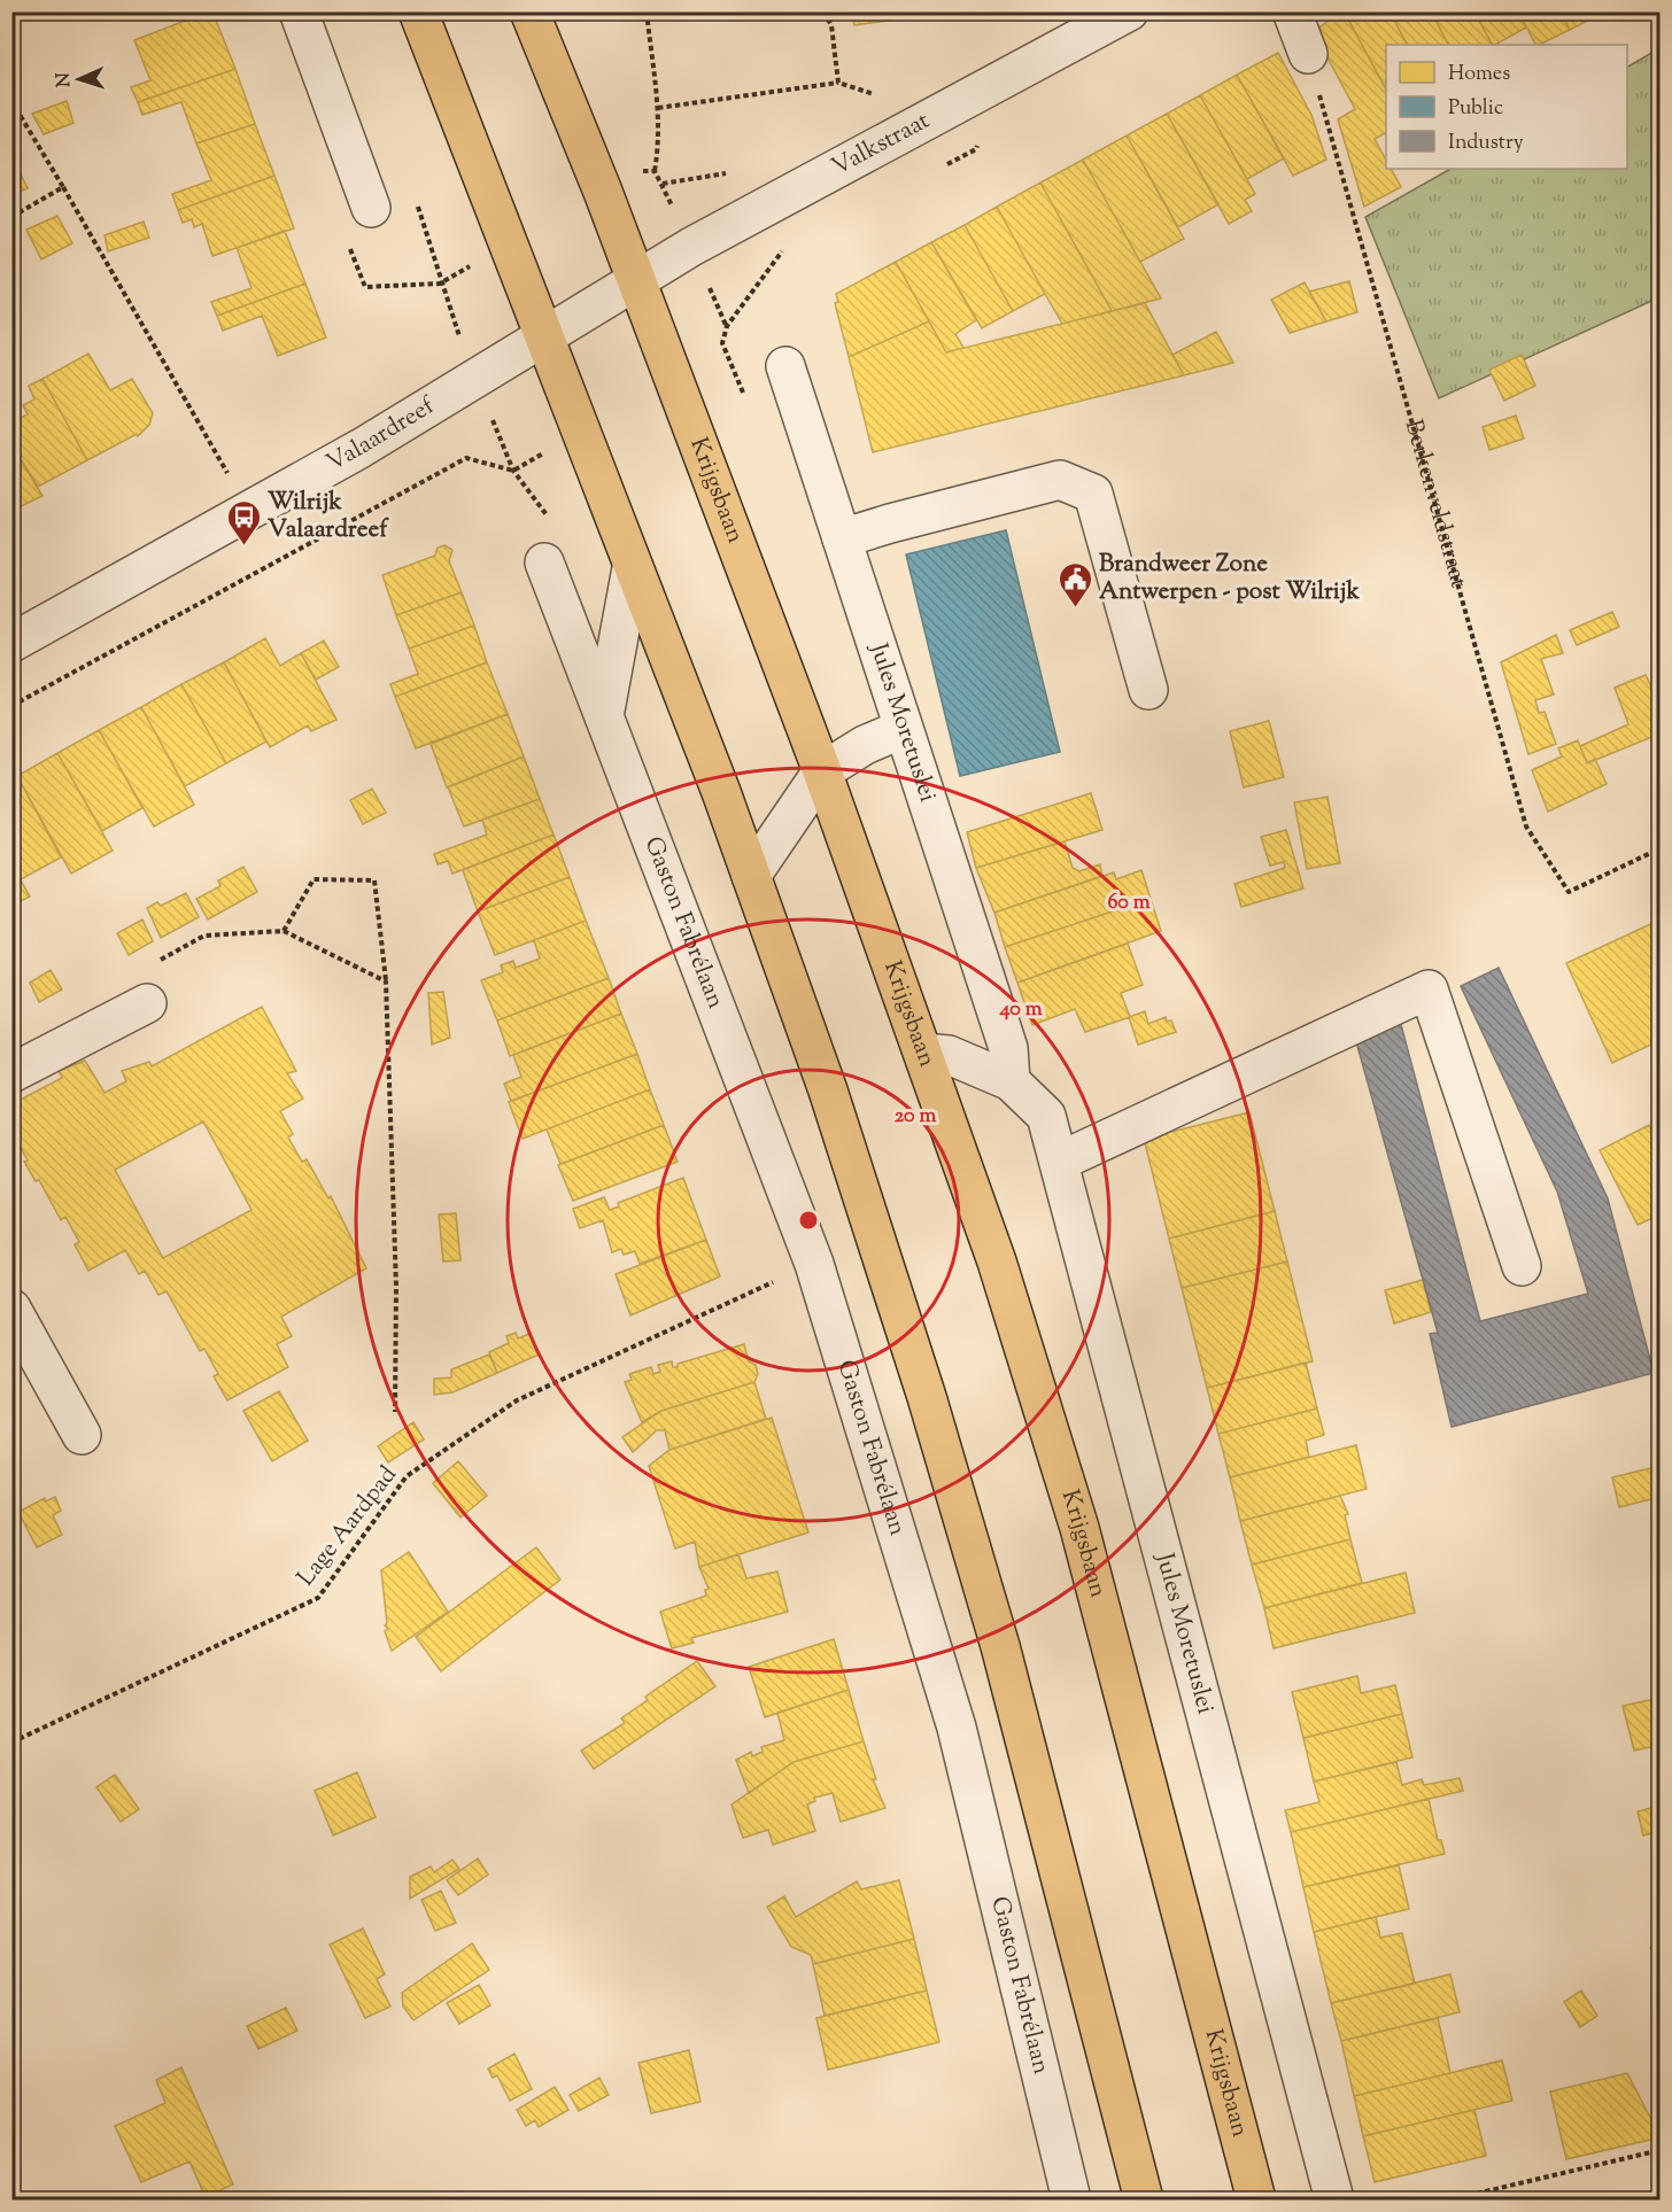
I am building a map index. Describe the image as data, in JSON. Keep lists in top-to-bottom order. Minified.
{"streets":{"main road":["Krijgsbaan"],"street":["Valkstraat","Valaardreef","Jules Moretuslei","Gaston Fabrélaan"],"path":["Berkenveldstraat","Lage Aardpad"]},"crossings":[["Valkstraat","Valaardreef"],["Valkstraat","Krijgsbaan"],["Valaardreef","Krijgsbaan"],["Krijgsbaan","Jules Moretuslei"],["Gaston Fabrélaan","Lage Aardpad"]],"places":{"bus stop":["Wilrijk Valaardreef"],"public building":["Brandweer Zone Antwerpen - post Wilrijk"]},"legend":["Homes","Public","Industry"],"north":"left","rings":["60 m","40 m","20 m"]}
